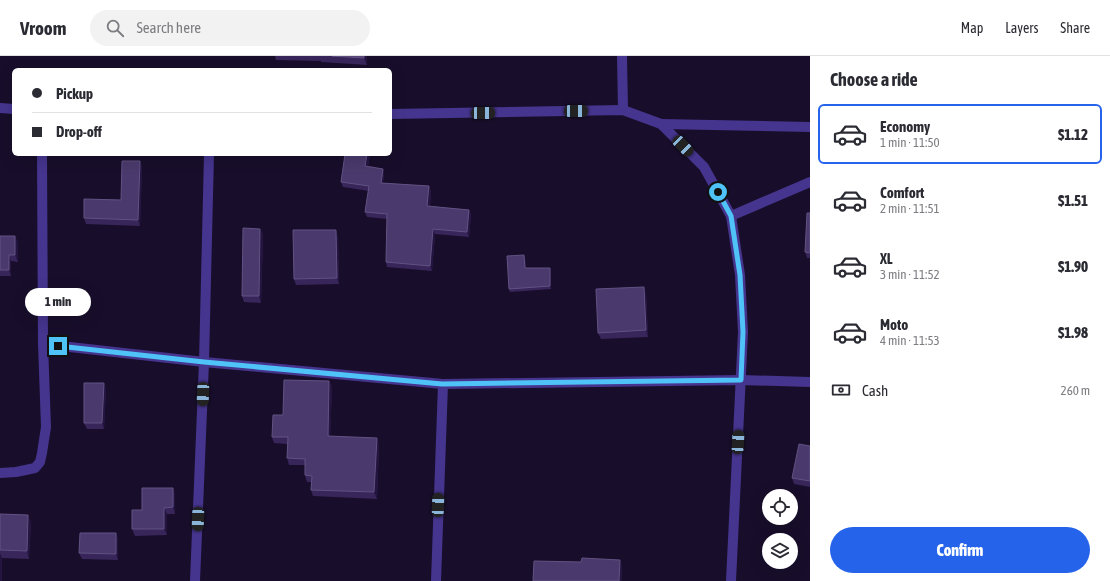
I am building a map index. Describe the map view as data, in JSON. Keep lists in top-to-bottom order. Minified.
{"page":{"header":"Vroom","search":"Search here","nav":["Map","Layers","Share"],"heading":"Choose a ride","banner":["Pickup","Drop-off"],"list":[{"name":"Economy","note":"1 min · 11:50","value":"$1.12"},{"name":"Comfort","note":"2 min · 11:51","value":"$1.51"},{"name":"XL","note":"3 min · 11:52","value":"$1.90"},{"name":"Moto","note":"4 min · 11:53","value":"$1.98"}],"bubble":"1 min","pay":["Cash","260 m"],"buttons":"Confirm"}}
